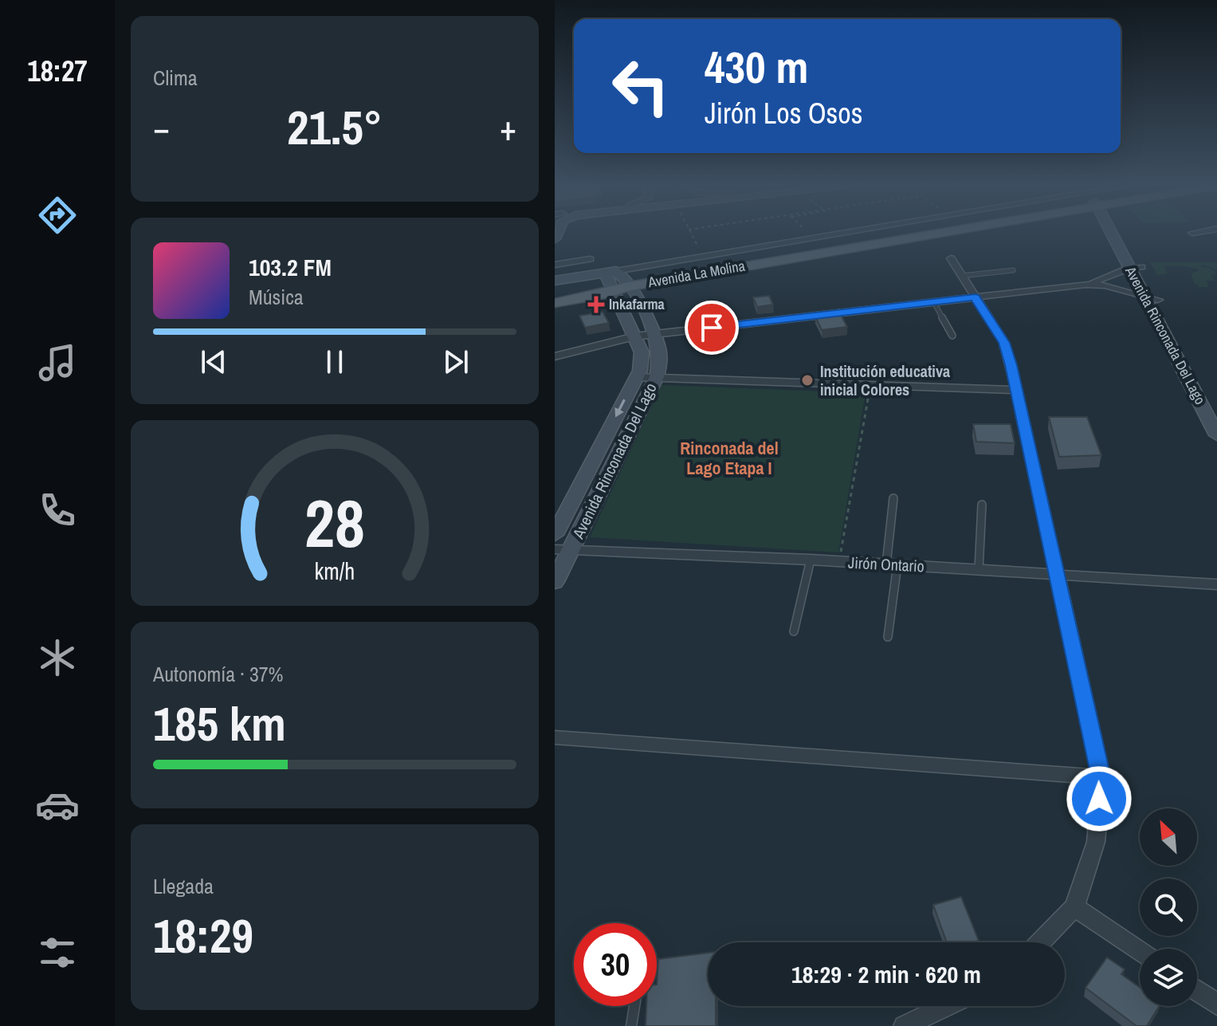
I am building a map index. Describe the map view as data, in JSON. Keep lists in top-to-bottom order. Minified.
{"streets":{"main road":["Avenida La Molina"],"street":["Avenida Rinconada Del Lago","Jirón Ontario"]},"crossings":[["Avenida La Molina","Avenida Rinconada Del Lago"],["Avenida Rinconada Del Lago","Jirón Ontario"]],"districts":["Rinconada del Lago Etapa I"],"places":{"health":["Inkafarma"],"other":["Institución educativa inicial Colores"]},"north":"top left","page":{"tabs":"18:27","tile":["Clima",["Autonomía · 37%","185 km"],["Llegada","18:29"]],"turn":["430 m","Jirón Los Osos"],"heat":["−","21.5°","+"],"song":["103.2 FM","Música"],"limit":"30","trip":"18:29 · 2 min · 620 m","gauge":["28","km/h"]}}
